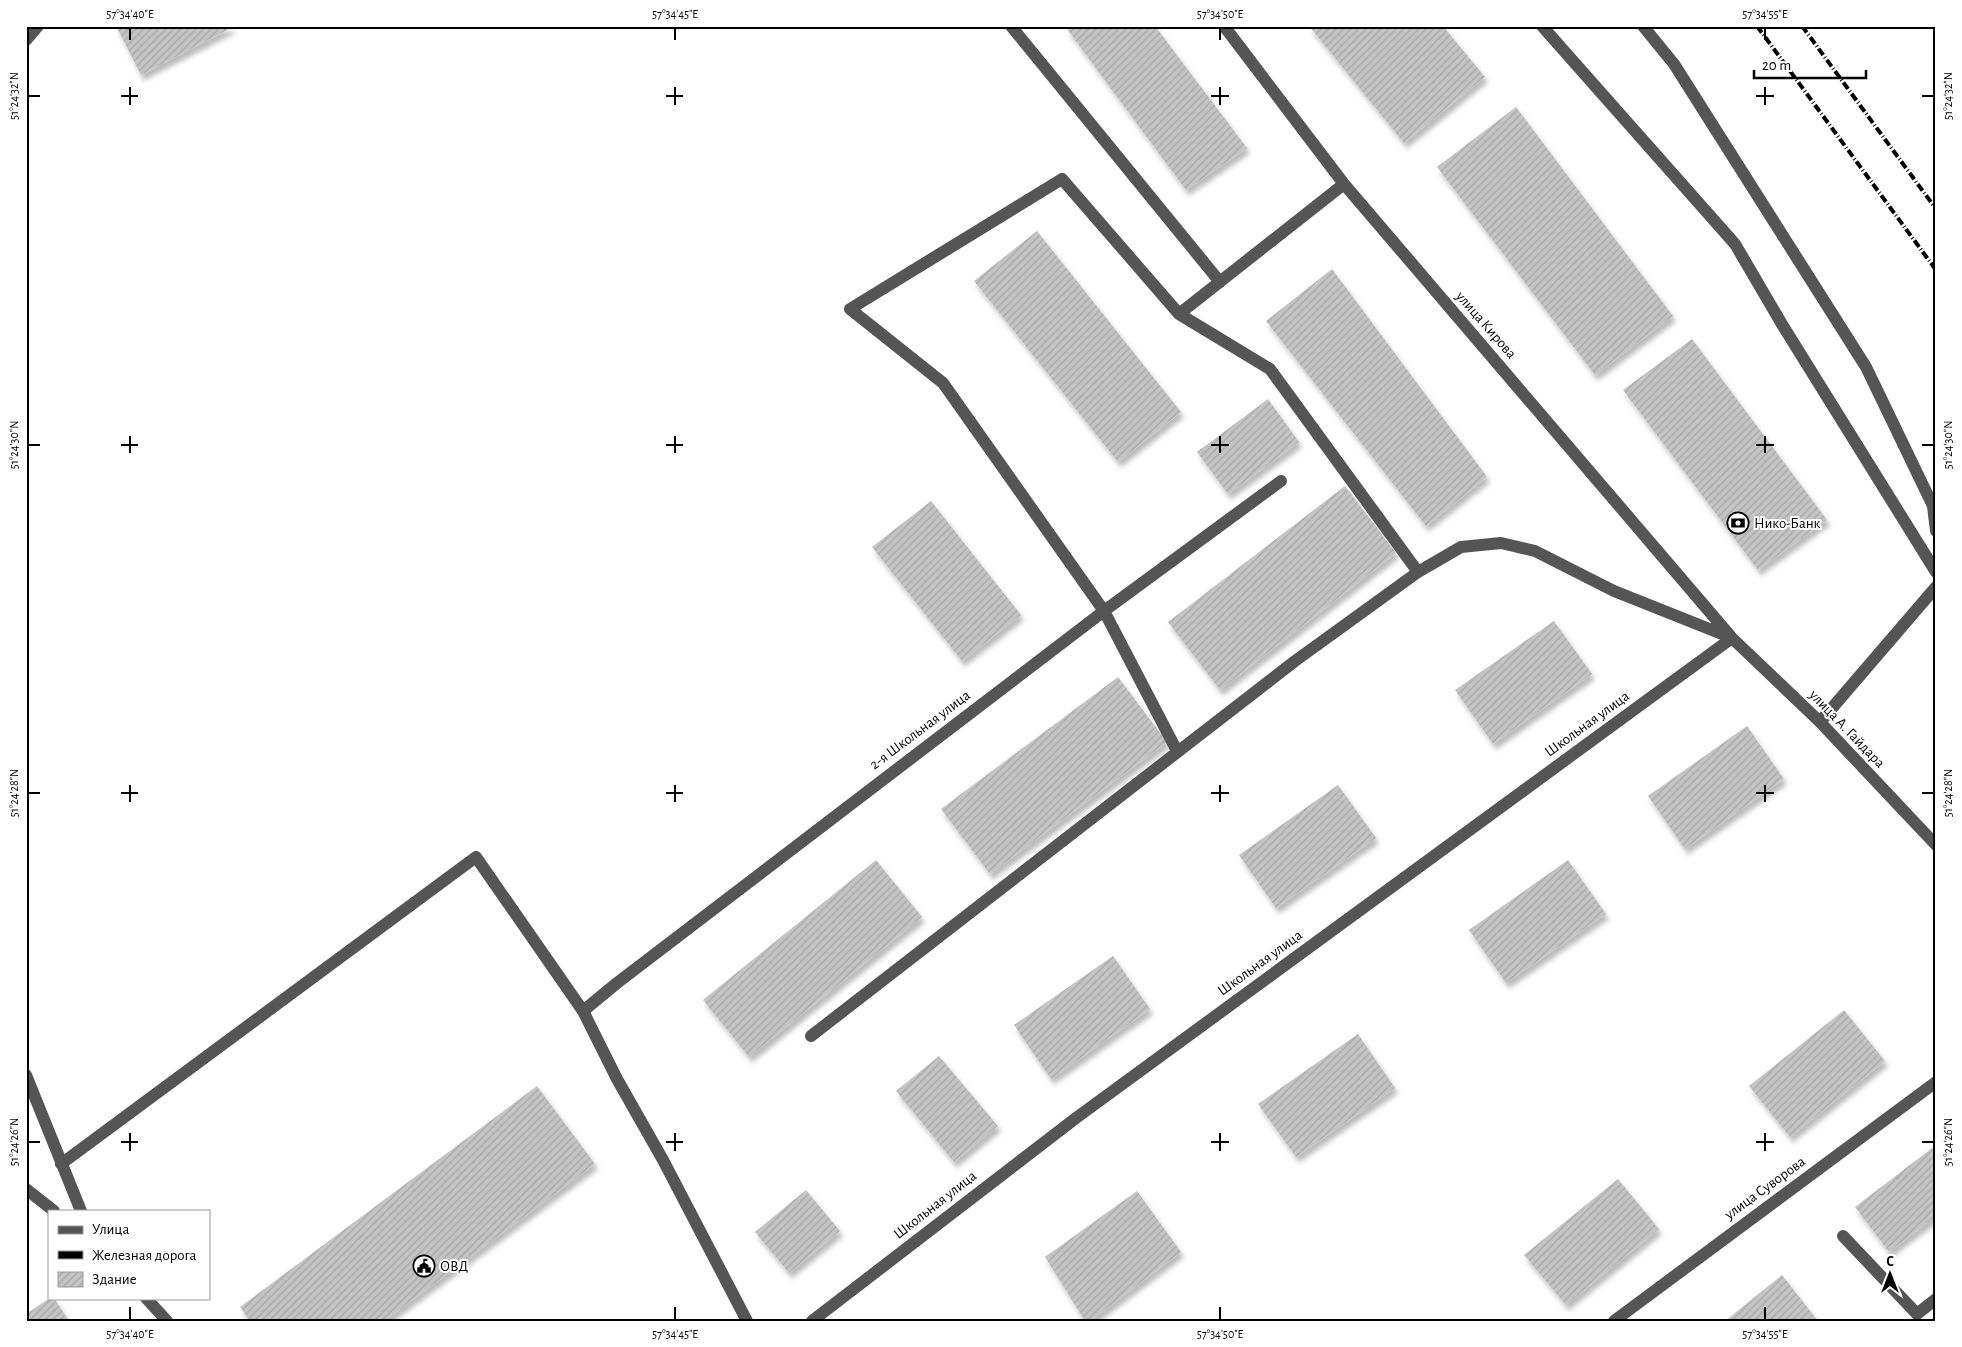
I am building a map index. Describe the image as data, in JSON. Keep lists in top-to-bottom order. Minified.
{"streets":{"street":["улица Кирова","Школьная улица","улица А. Гайдара","2-я Школьная улица","улица Суворова"]},"crossings":[["улица Кирова","Школьная улица"],["улица Кирова","улица А. Гайдара"],["Школьная улица","улица А. Гайдара"]],"places":{"bank":["Нико-Банк"],"public building":["ОВД"]},"legend":["Улица","Железная дорога","Здание"],"scale_bar":"20 m","north":"top","coordinates":["57°34'40\"E","57°34'45\"E","57°34'50\"E","57°34'55\"E","51°24'32\"N","51°24'30\"N","51°24'28\"N","51°24'26\"N"]}
